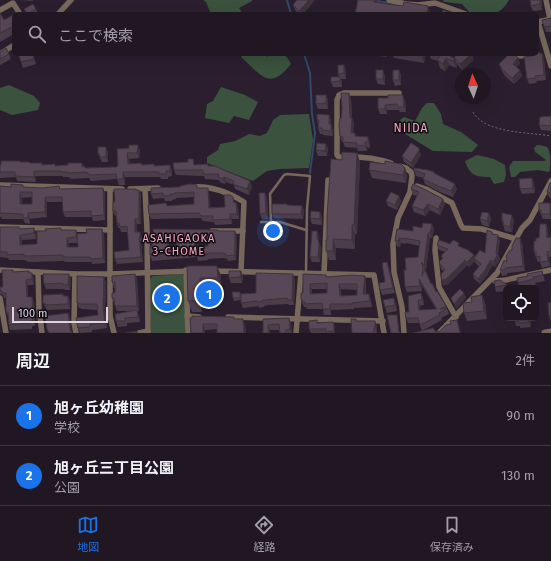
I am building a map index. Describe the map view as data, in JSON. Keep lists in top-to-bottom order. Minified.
{"districts":["NIIDA","ASAHIGAOKA 3-CHOME"],"scale_bar":"100 m","north":"top","page":{"search":"ここで検索","pins":["1","2"],"scale":"100 m","heading":["周辺","2件"],"list":[{"mark":"1","name":"旭ヶ丘幼稚園","note":"学校","value":"90 m"},{"mark":"2","name":"旭ヶ丘三丁目公園","note":"公園","value":"130 m"}],"nav":["地図","経路","保存済み"]}}
